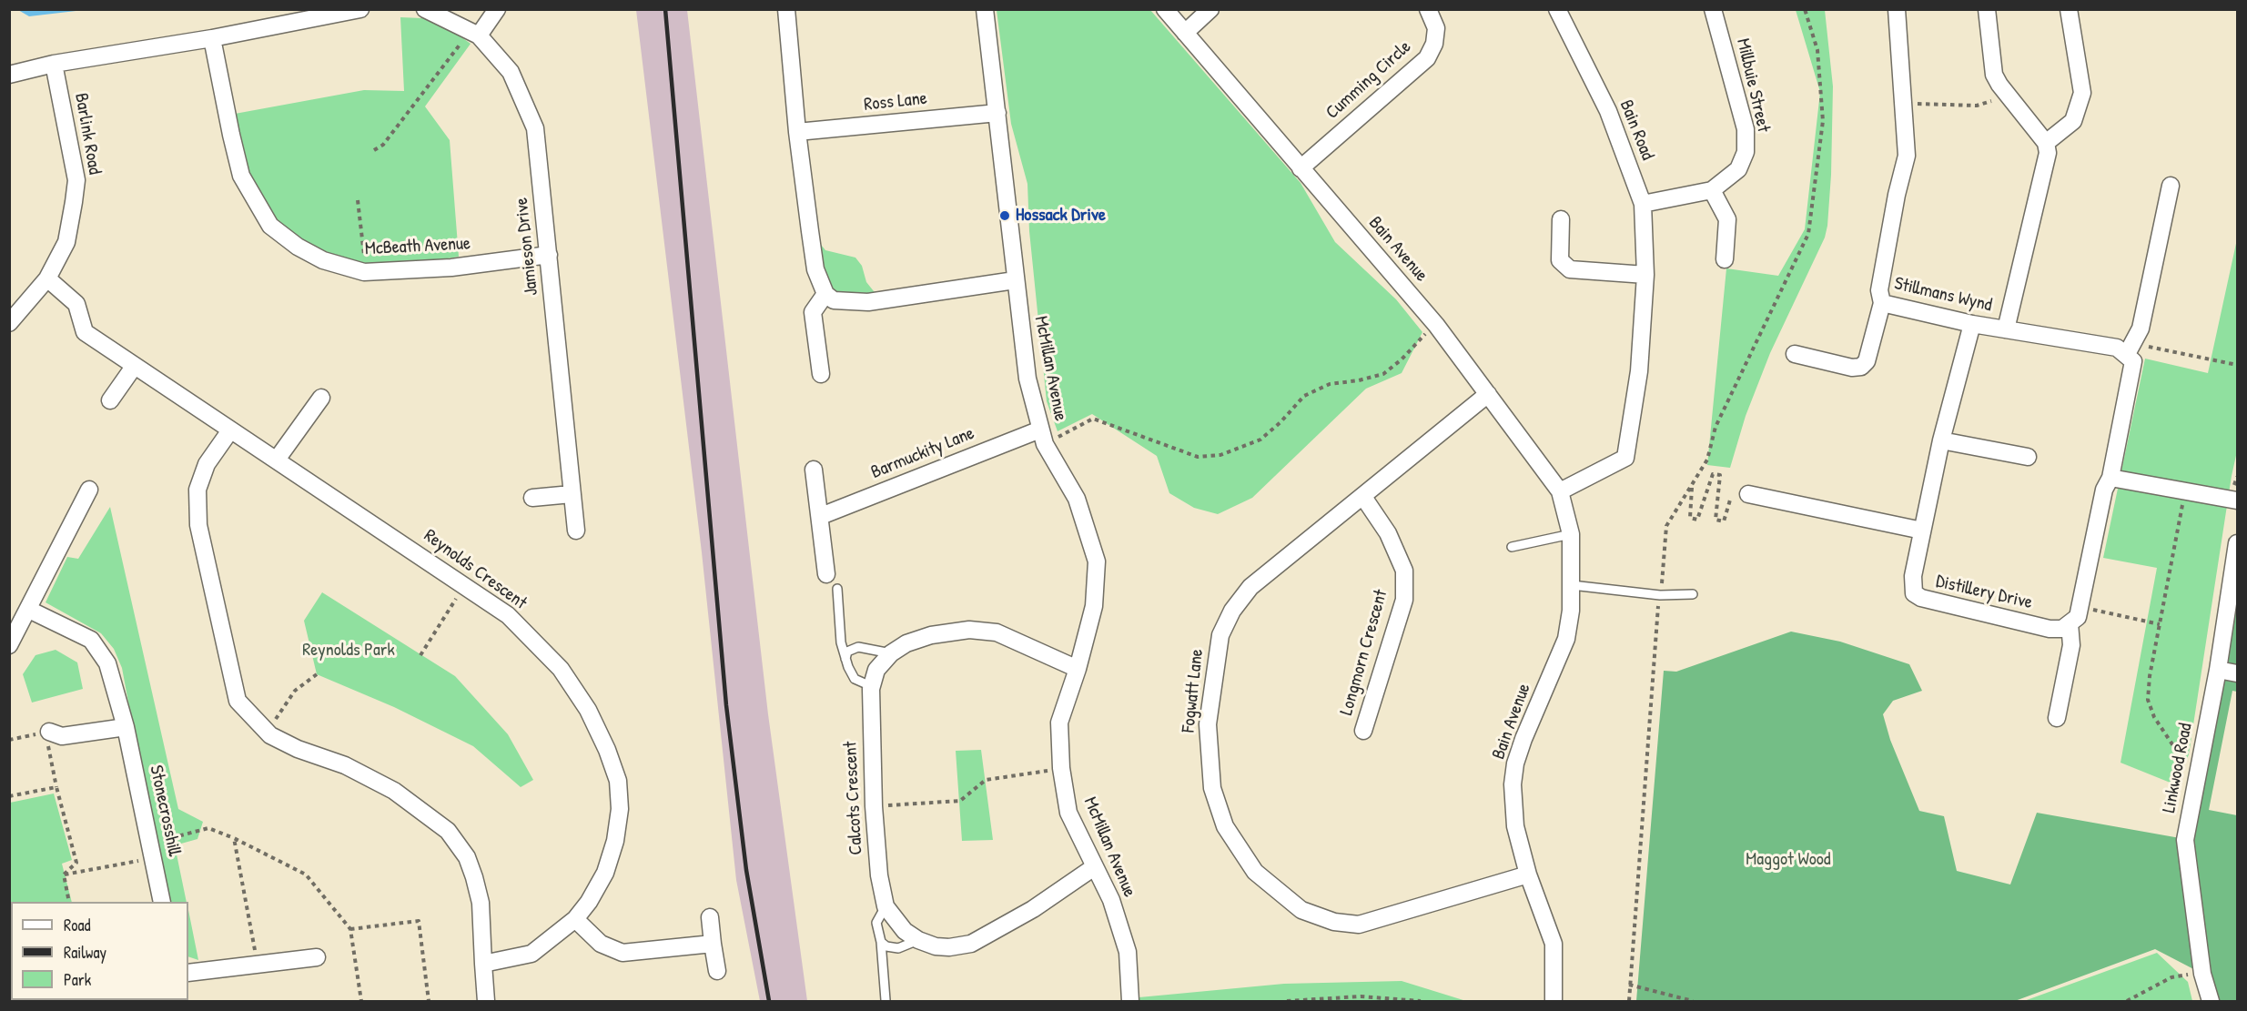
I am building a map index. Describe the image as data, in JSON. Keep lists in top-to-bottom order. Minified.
{"streets":{"street":["Cumming Circle","Millbuie Street","Ross Lane","Bain Road","Barlink Road","McBeath Avenue","Jamieson Drive","Bain Avenue","Stillmans Wynd","McMillan Avenue","Barmuckity Lane","Reynolds Crescent","Distillery Drive","Longmorn Crescent","Fogwatt Lane","Linkwood Road","Calcots Crescent","Stonecrosshill"]},"crossings":[["Cumming Circle","Bain Avenue"],["Millbuie Street","Bain Road"],["Ross Lane","McMillan Avenue"],["Bain Road","Bain Avenue"],["Barlink Road","Reynolds Crescent"],["McBeath Avenue","Jamieson Drive"],["Bain Avenue","Fogwatt Lane"],["Stillmans Wynd","Distillery Drive"],["McMillan Avenue","Barmuckity Lane"],["McMillan Avenue","Calcots Crescent"],["Longmorn Crescent","Fogwatt Lane"]],"parks":["Reynolds Park","Maggot Wood"],"places":["Hossack Drive"],"legend":["Road","Railway","Park"]}
